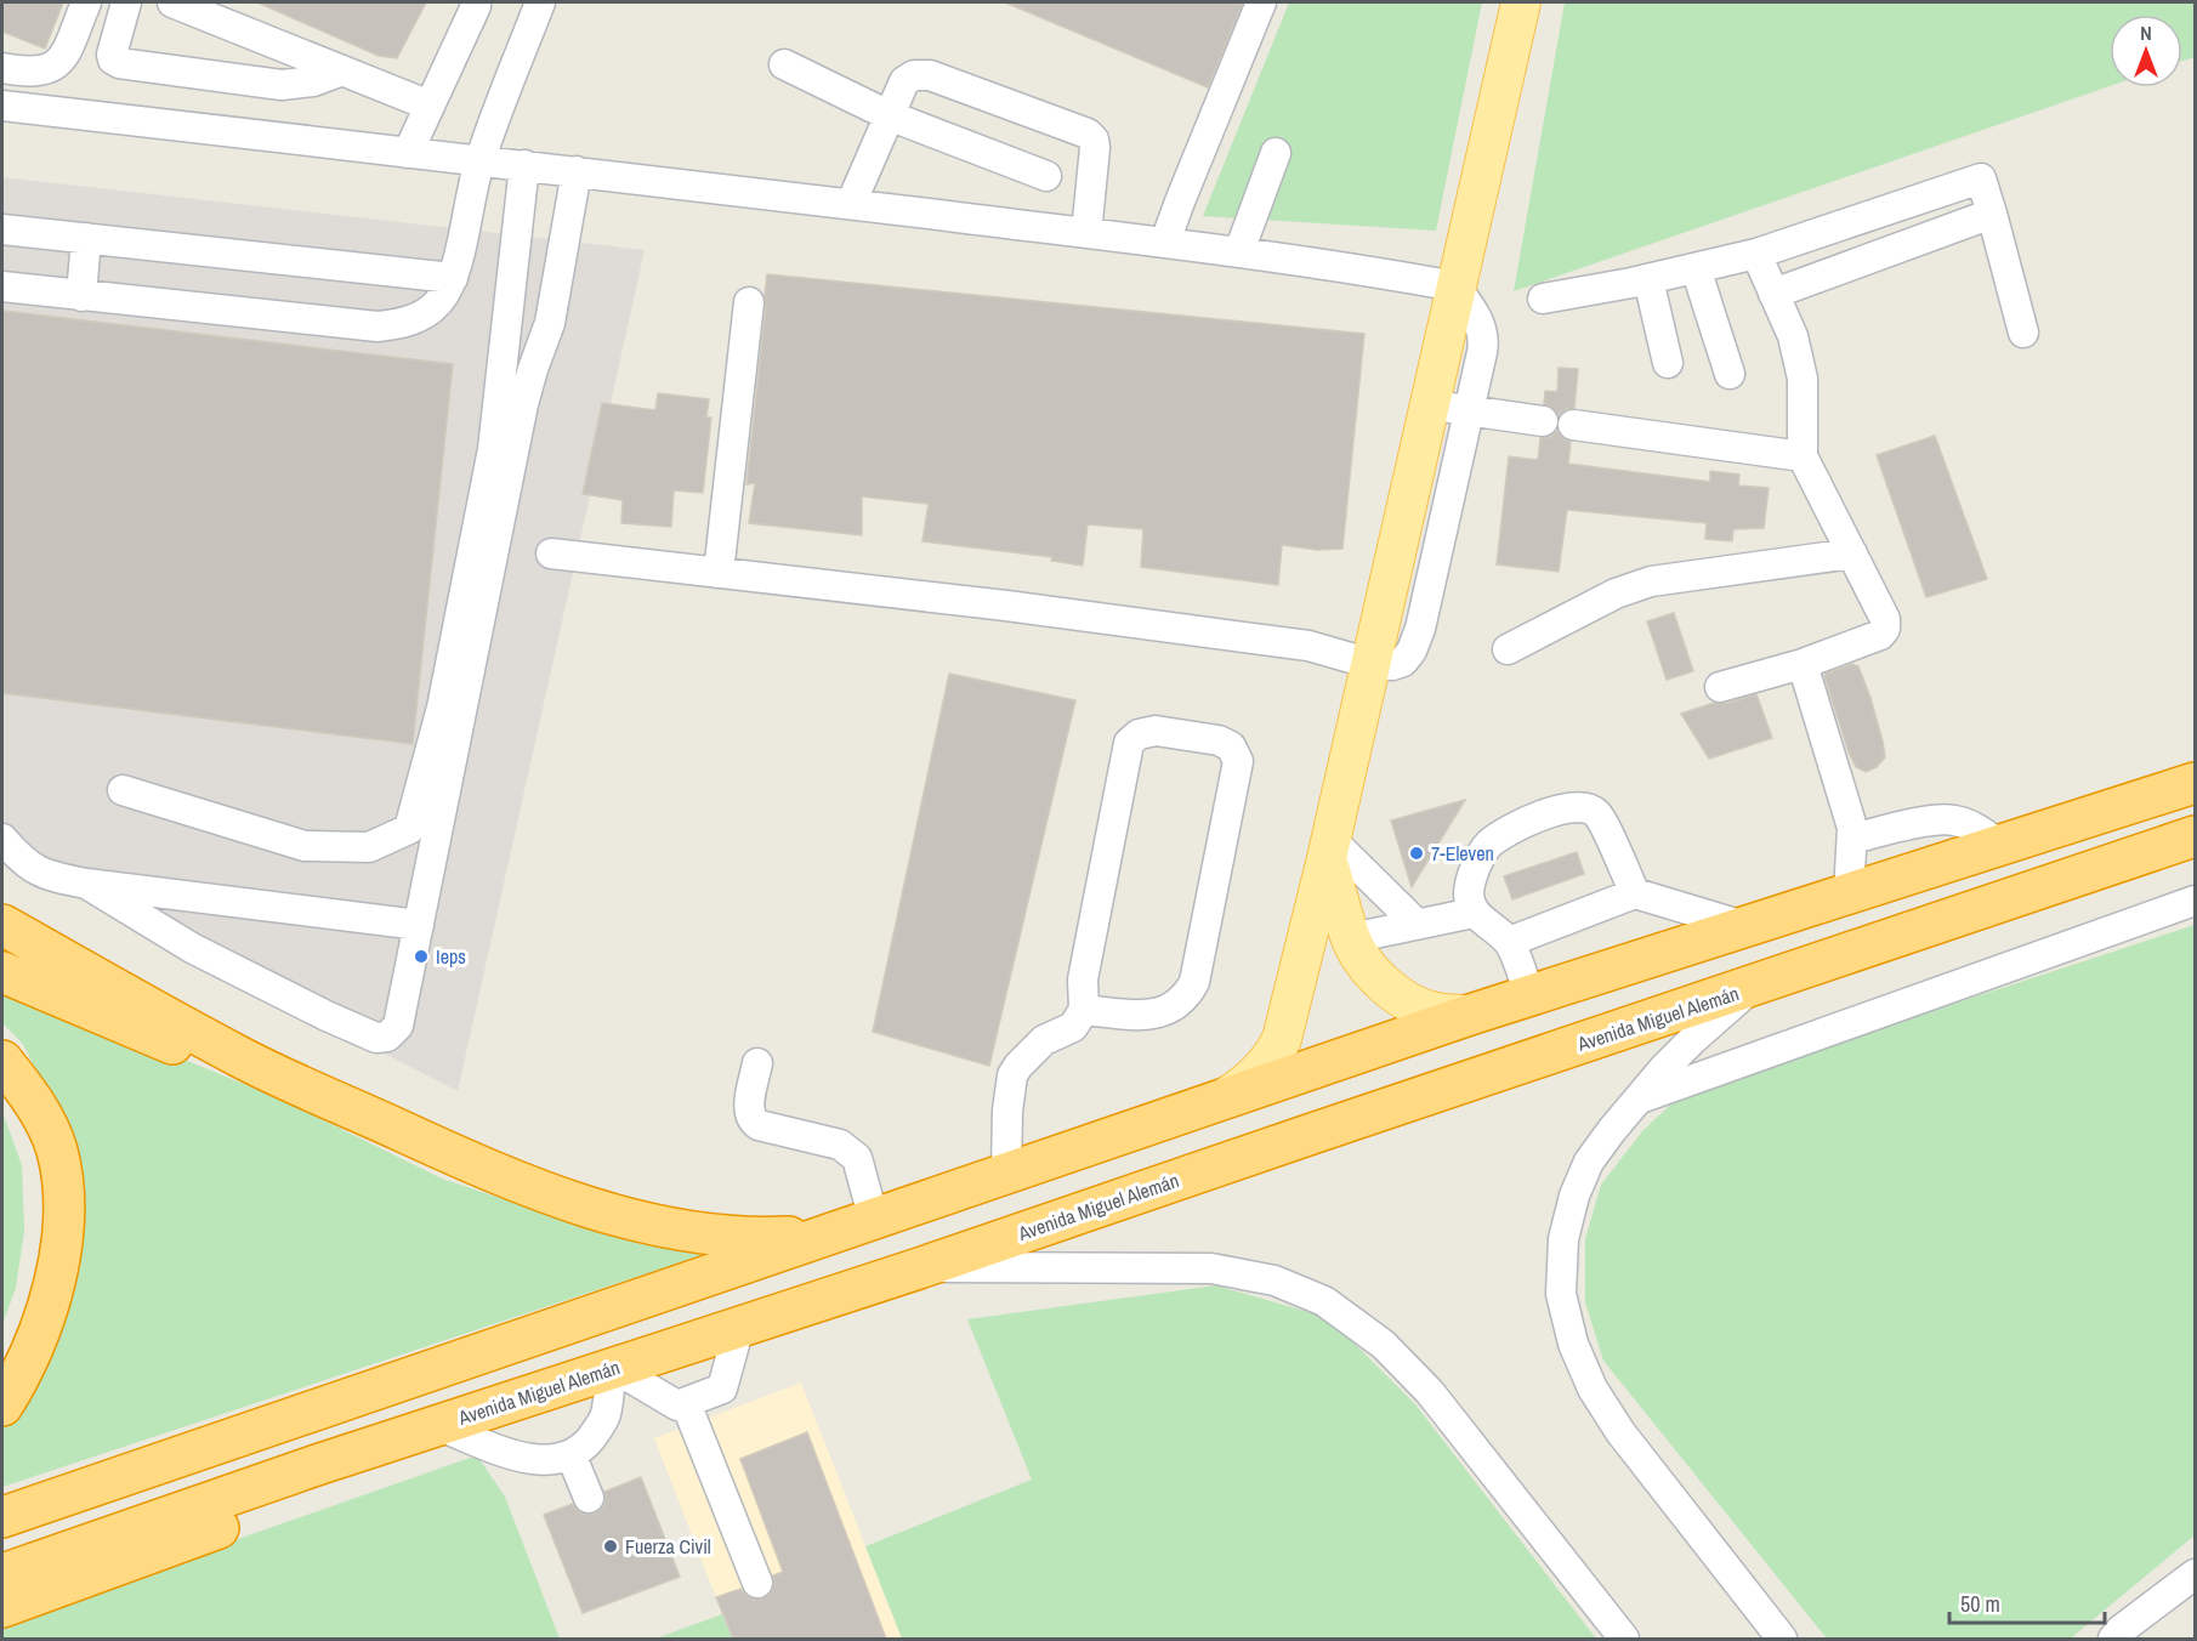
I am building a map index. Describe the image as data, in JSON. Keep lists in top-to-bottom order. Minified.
{"streets":{"highway":["Avenida Miguel Alemán"]},"places":["7-Eleven","Ieps","Fuerza Civil"],"scale_bar":"50 m","north":"top"}
